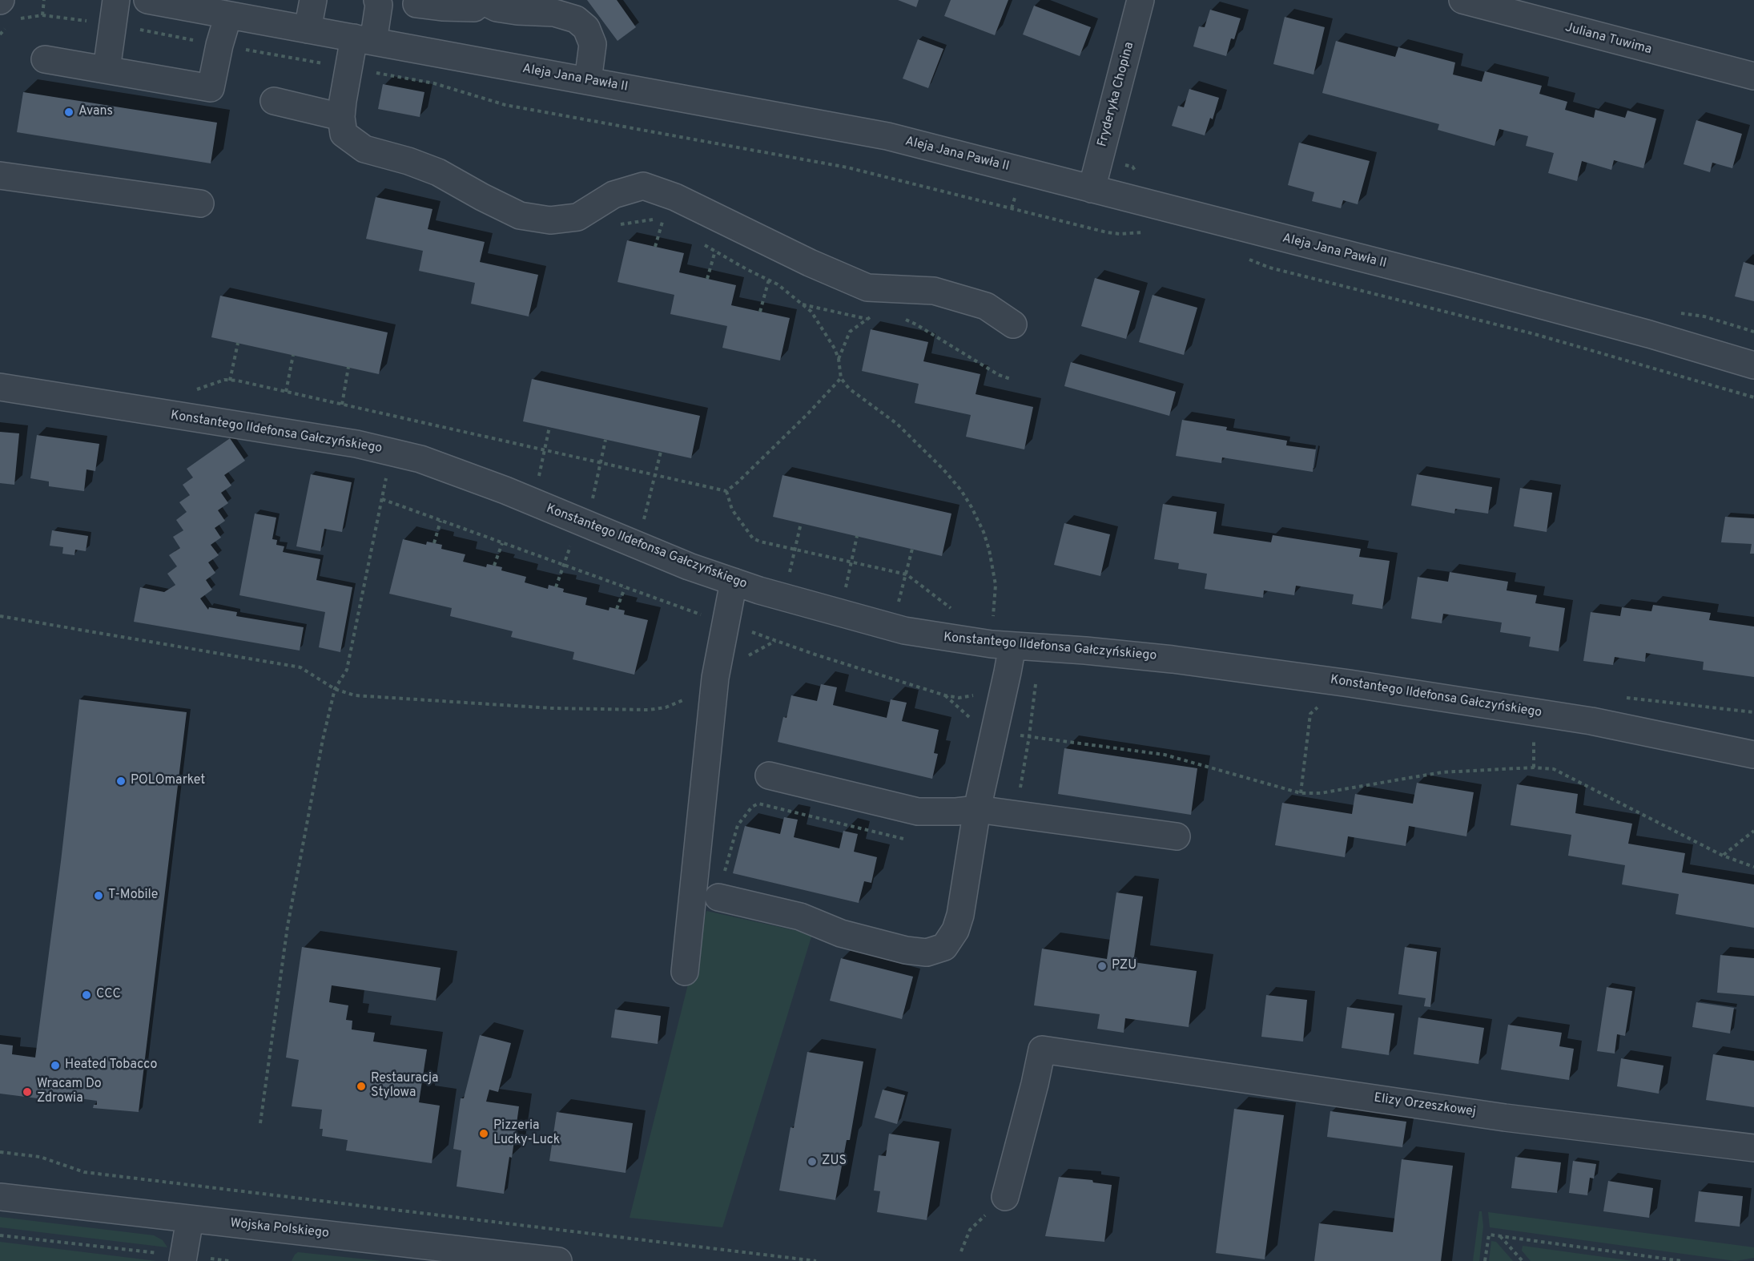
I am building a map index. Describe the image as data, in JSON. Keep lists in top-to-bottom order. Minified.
{"streets":{"street":["Juliana Tuwima","Aleja Jana Pawła II","Fryderyka Chopina","Konstantego Ildefonsa Gałczyńskiego","Elizy Orzeszkowej","Wojska Polskiego"]},"crossings":[["Aleja Jana Pawła II","Fryderyka Chopina"]],"places":["Avans","POLOmarket","T-Mobile","PZU","CCC","Heated Tobacco","Restauracja Stylowa","Wracam Do Zdrowia","Pizzeria Lucky-Luck","ZUS"]}
